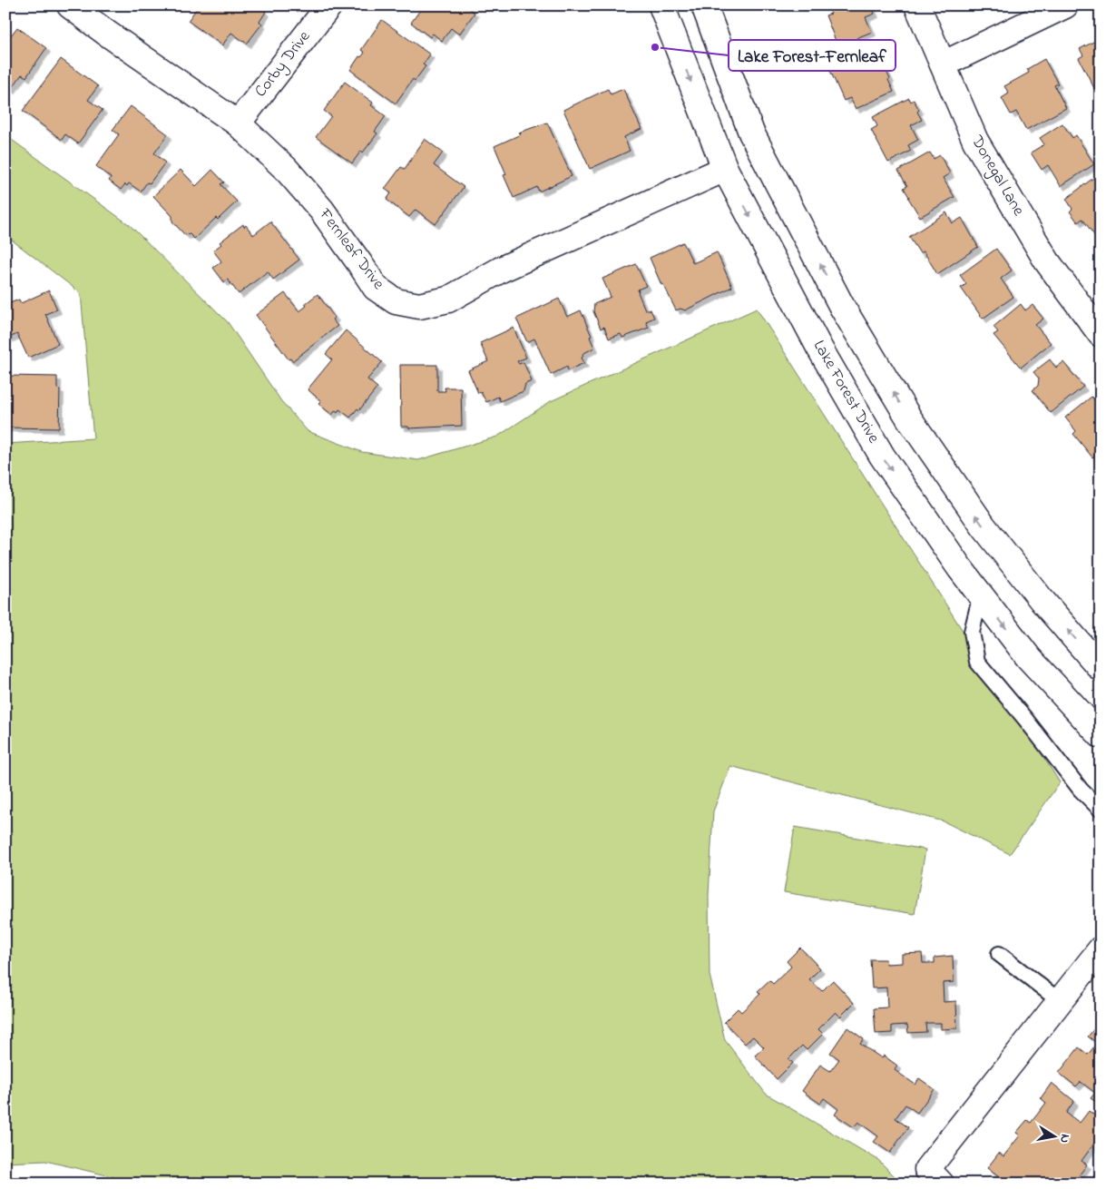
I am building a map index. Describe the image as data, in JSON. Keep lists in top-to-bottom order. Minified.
{"streets":{"street":["Corby Drive","Donegal Lane","Fernleaf Drive","Lake Forest Drive"]},"crossings":[["Corby Drive","Fernleaf Drive"],["Fernleaf Drive","Lake Forest Drive"]],"places":["Lake Forest-Fernleaf"],"north":"right"}
